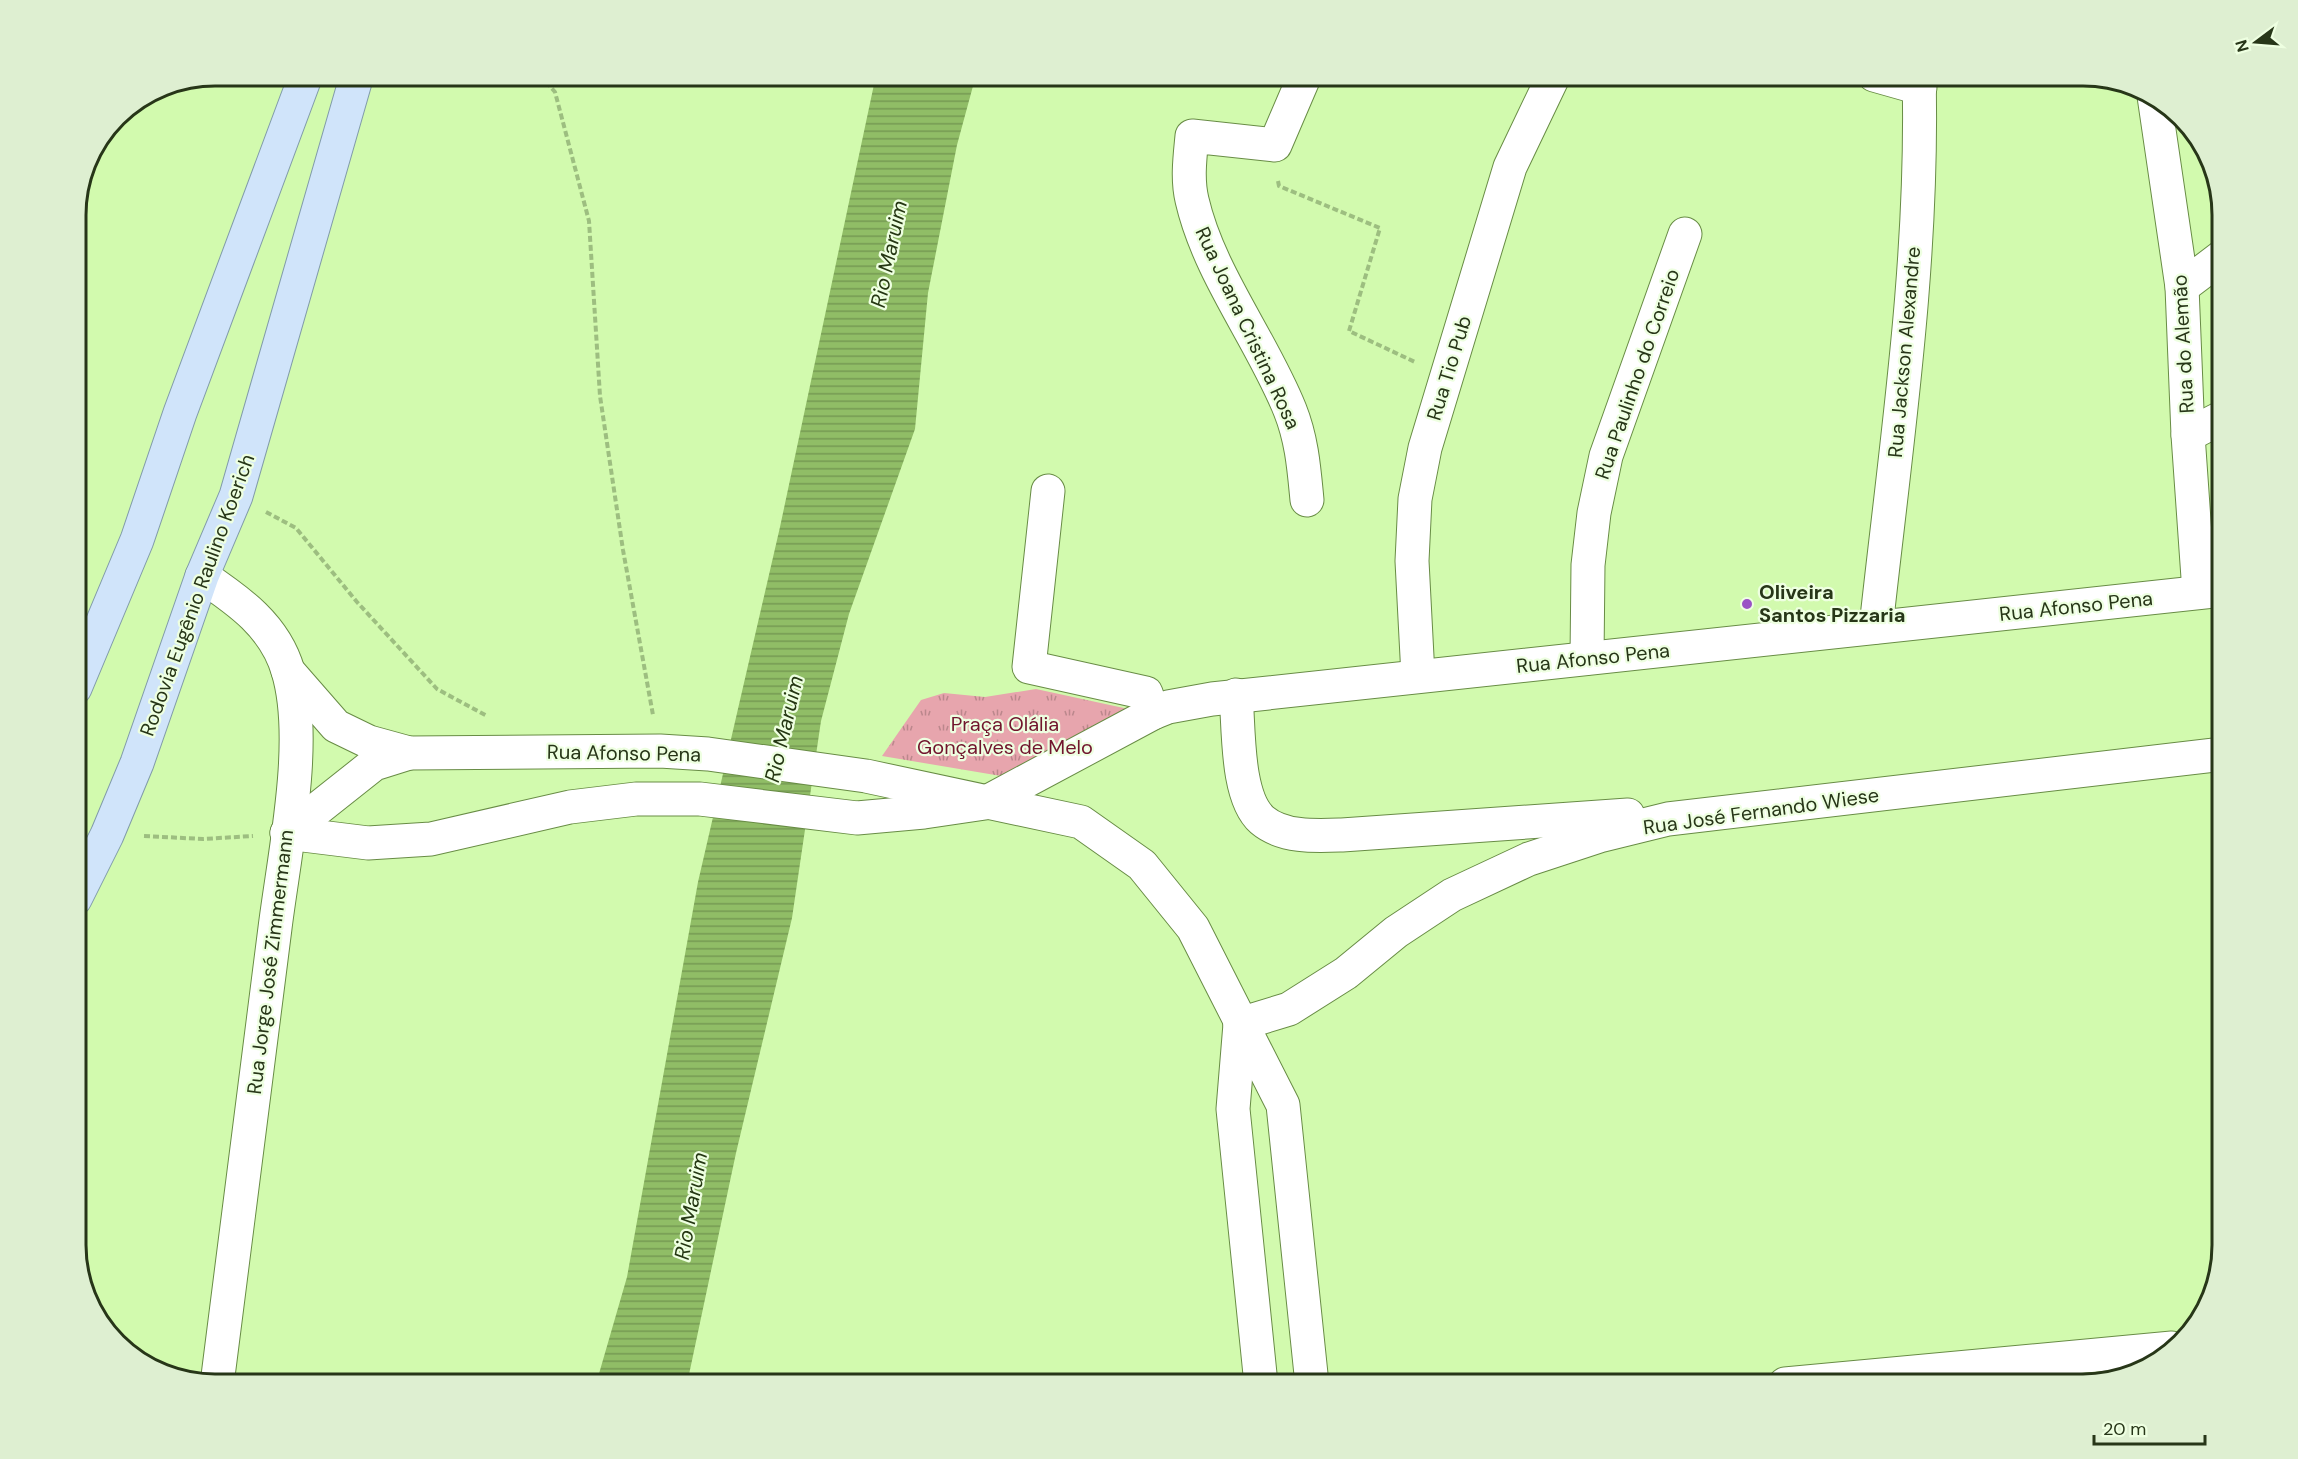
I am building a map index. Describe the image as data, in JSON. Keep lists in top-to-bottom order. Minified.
{"streets":{"main road":["Rodovia Eugênio Raulino Koerich"],"street":["Rua Joana Cristina Rosa","Rua do Alemão","Rua Jackson Alexandre","Rua Tio Pub","Rua Paulinho do Correio","Rua Afonso Pena","Rua José Fernando Wiese","Rua Jorge José Zimmermann"]},"crossings":[["Rua do Alemão","Rua Afonso Pena"],["Rua Jackson Alexandre","Rua Afonso Pena"],["Rua Tio Pub","Rua Afonso Pena"],["Rua Paulinho do Correio","Rua Afonso Pena"],["Rodovia Eugênio Raulino Koerich","Rua Jorge José Zimmermann"],["Rua Afonso Pena","Rua Jorge José Zimmermann"]],"water":["Rio Maruim"],"parks":["Praça Olália Gonçalves de Melo"],"places":["Oliveira Santos Pizzaria"],"scale_bar":"20 m","north":"left"}
